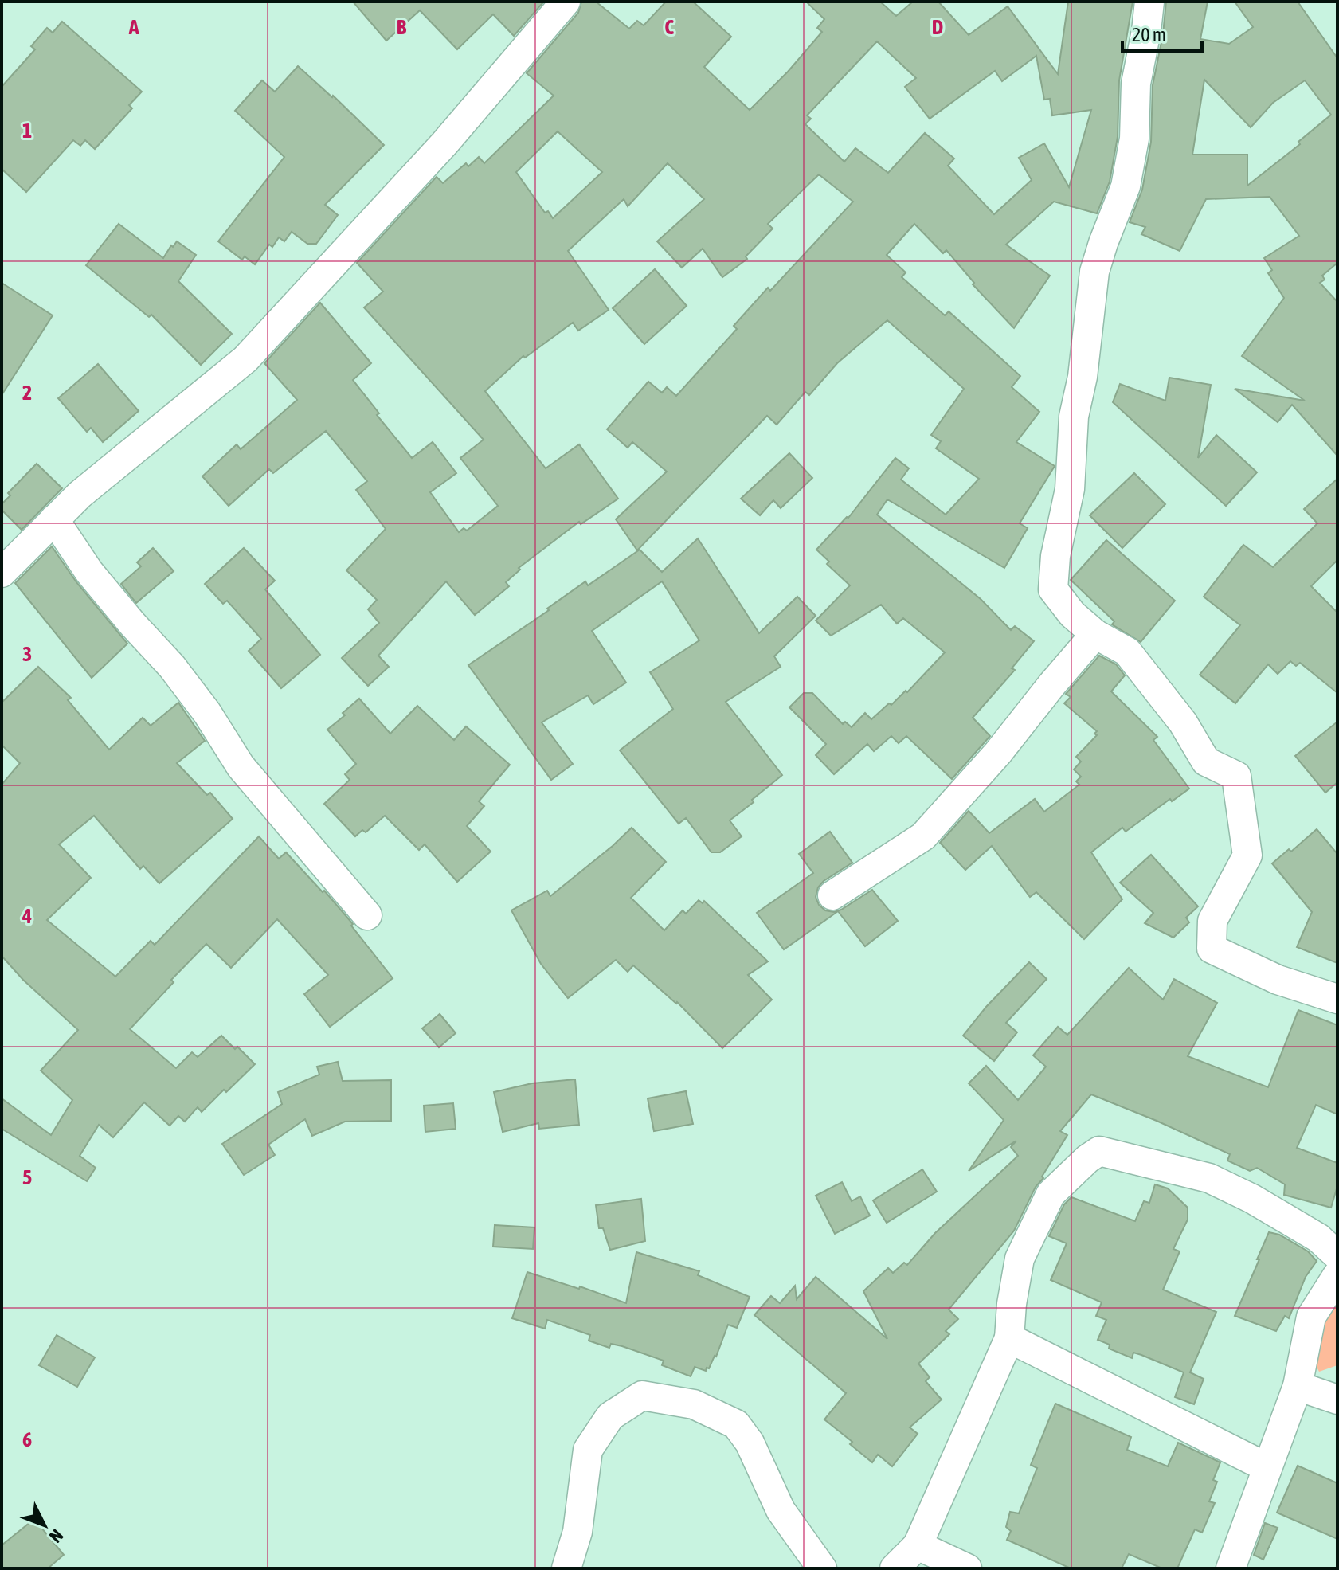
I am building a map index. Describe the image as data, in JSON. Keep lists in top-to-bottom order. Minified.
{"scale_bar":"20 m","north":"bottom right","grid":{"columns":["A","B","C","D"],"rows":["1","2","3","4","5","6"]}}
